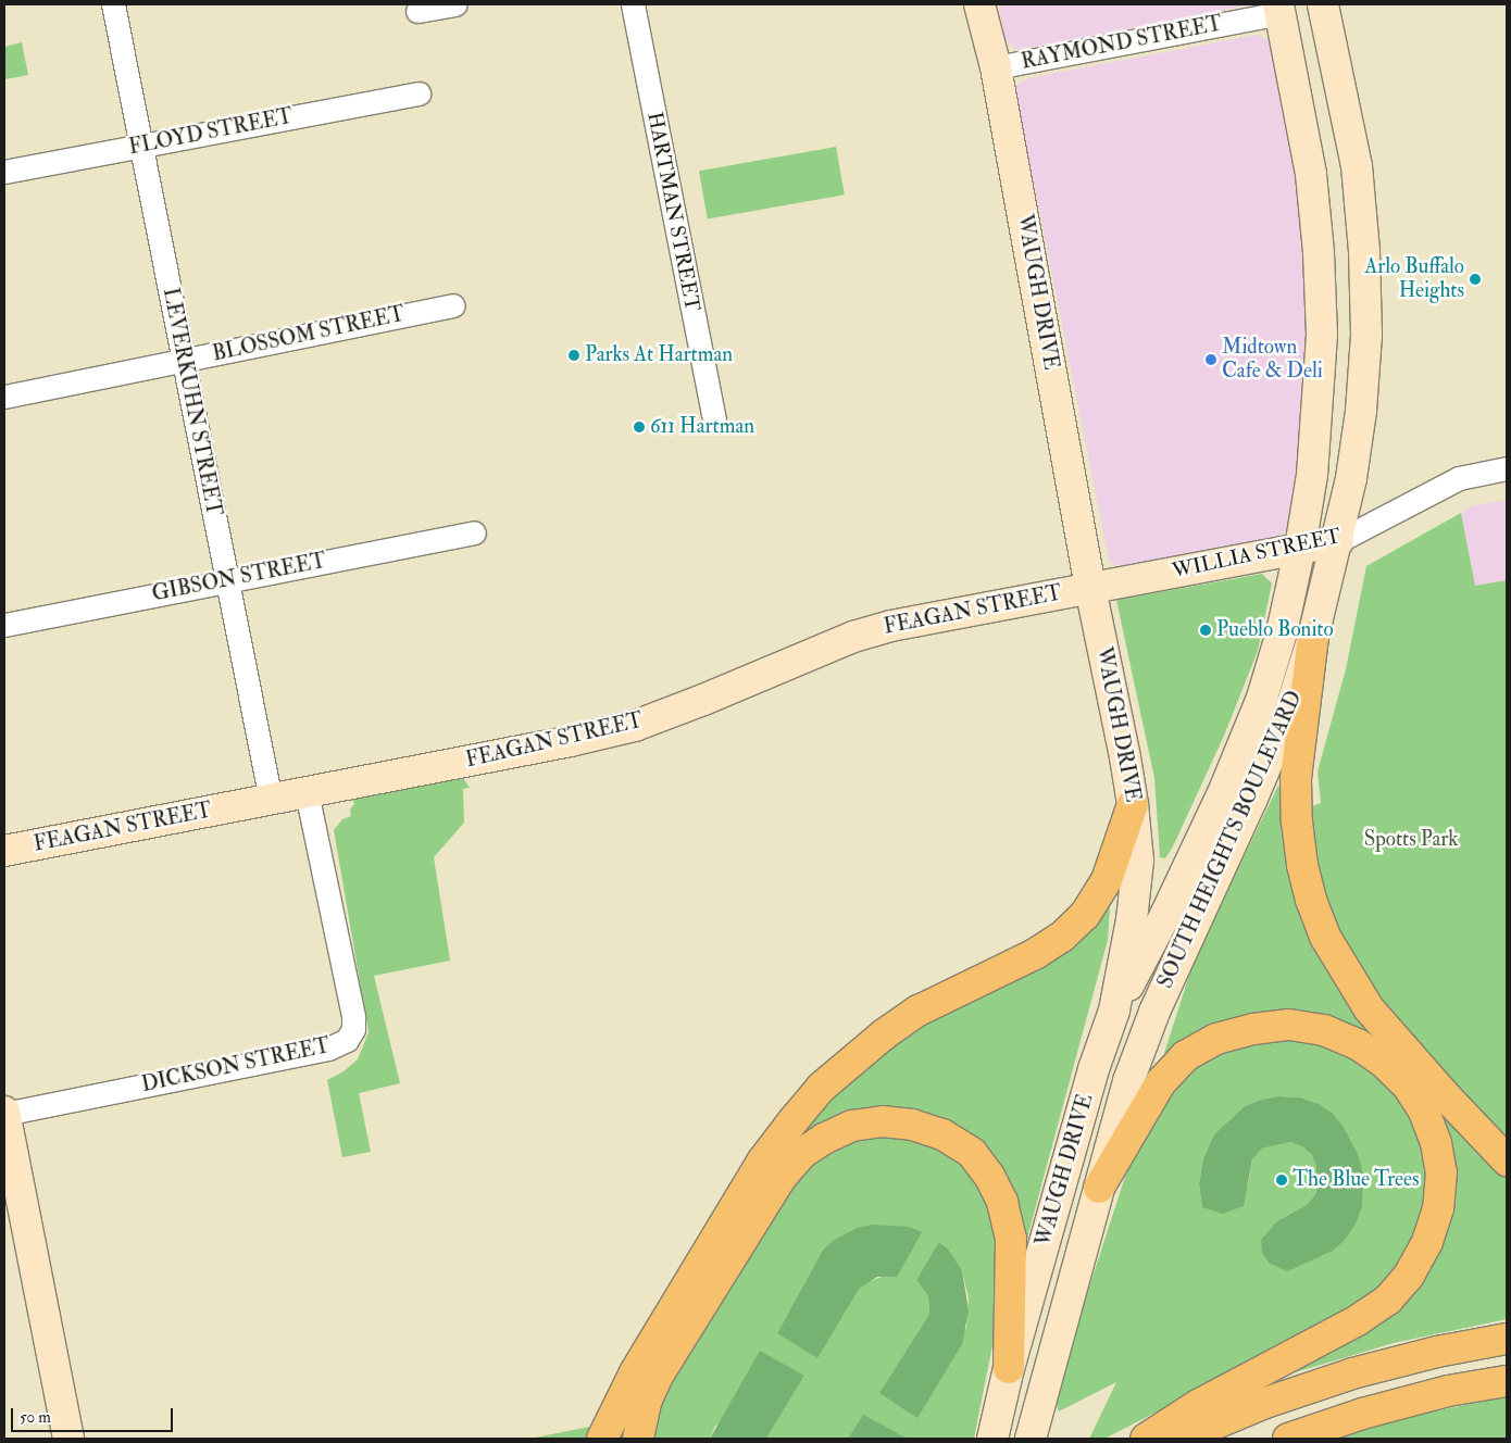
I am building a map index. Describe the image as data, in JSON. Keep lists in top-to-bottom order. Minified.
{"streets":{"main road":["WAUGH DRIVE","WILLIA STREET","FEAGAN STREET","SOUTH HEIGHTS BOULEVARD"],"street":["RAYMOND STREET","FLOYD STREET","HARTMAN STREET","BLOSSOM STREET","LEVERKUHN STREET","GIBSON STREET","DICKSON STREET"]},"crossings":[["RAYMOND STREET","WAUGH DRIVE"],["RAYMOND STREET","SOUTH HEIGHTS BOULEVARD"],["FLOYD STREET","LEVERKUHN STREET"],["WAUGH DRIVE","WILLIA STREET"],["WAUGH DRIVE","FEAGAN STREET"],["WAUGH DRIVE","SOUTH HEIGHTS BOULEVARD"],["BLOSSOM STREET","LEVERKUHN STREET"],["LEVERKUHN STREET","GIBSON STREET"],["LEVERKUHN STREET","FEAGAN STREET"],["WILLIA STREET","FEAGAN STREET"],["WILLIA STREET","SOUTH HEIGHTS BOULEVARD"],["FEAGAN STREET","DICKSON STREET"]],"parks":["Spotts Park"],"places":["Arlo Buffalo Heights","Parks At Hartman","Midtown Cafe & Deli","611 Hartman","Pueblo Bonito","The Blue Trees"],"scale_bar":"50 m"}
